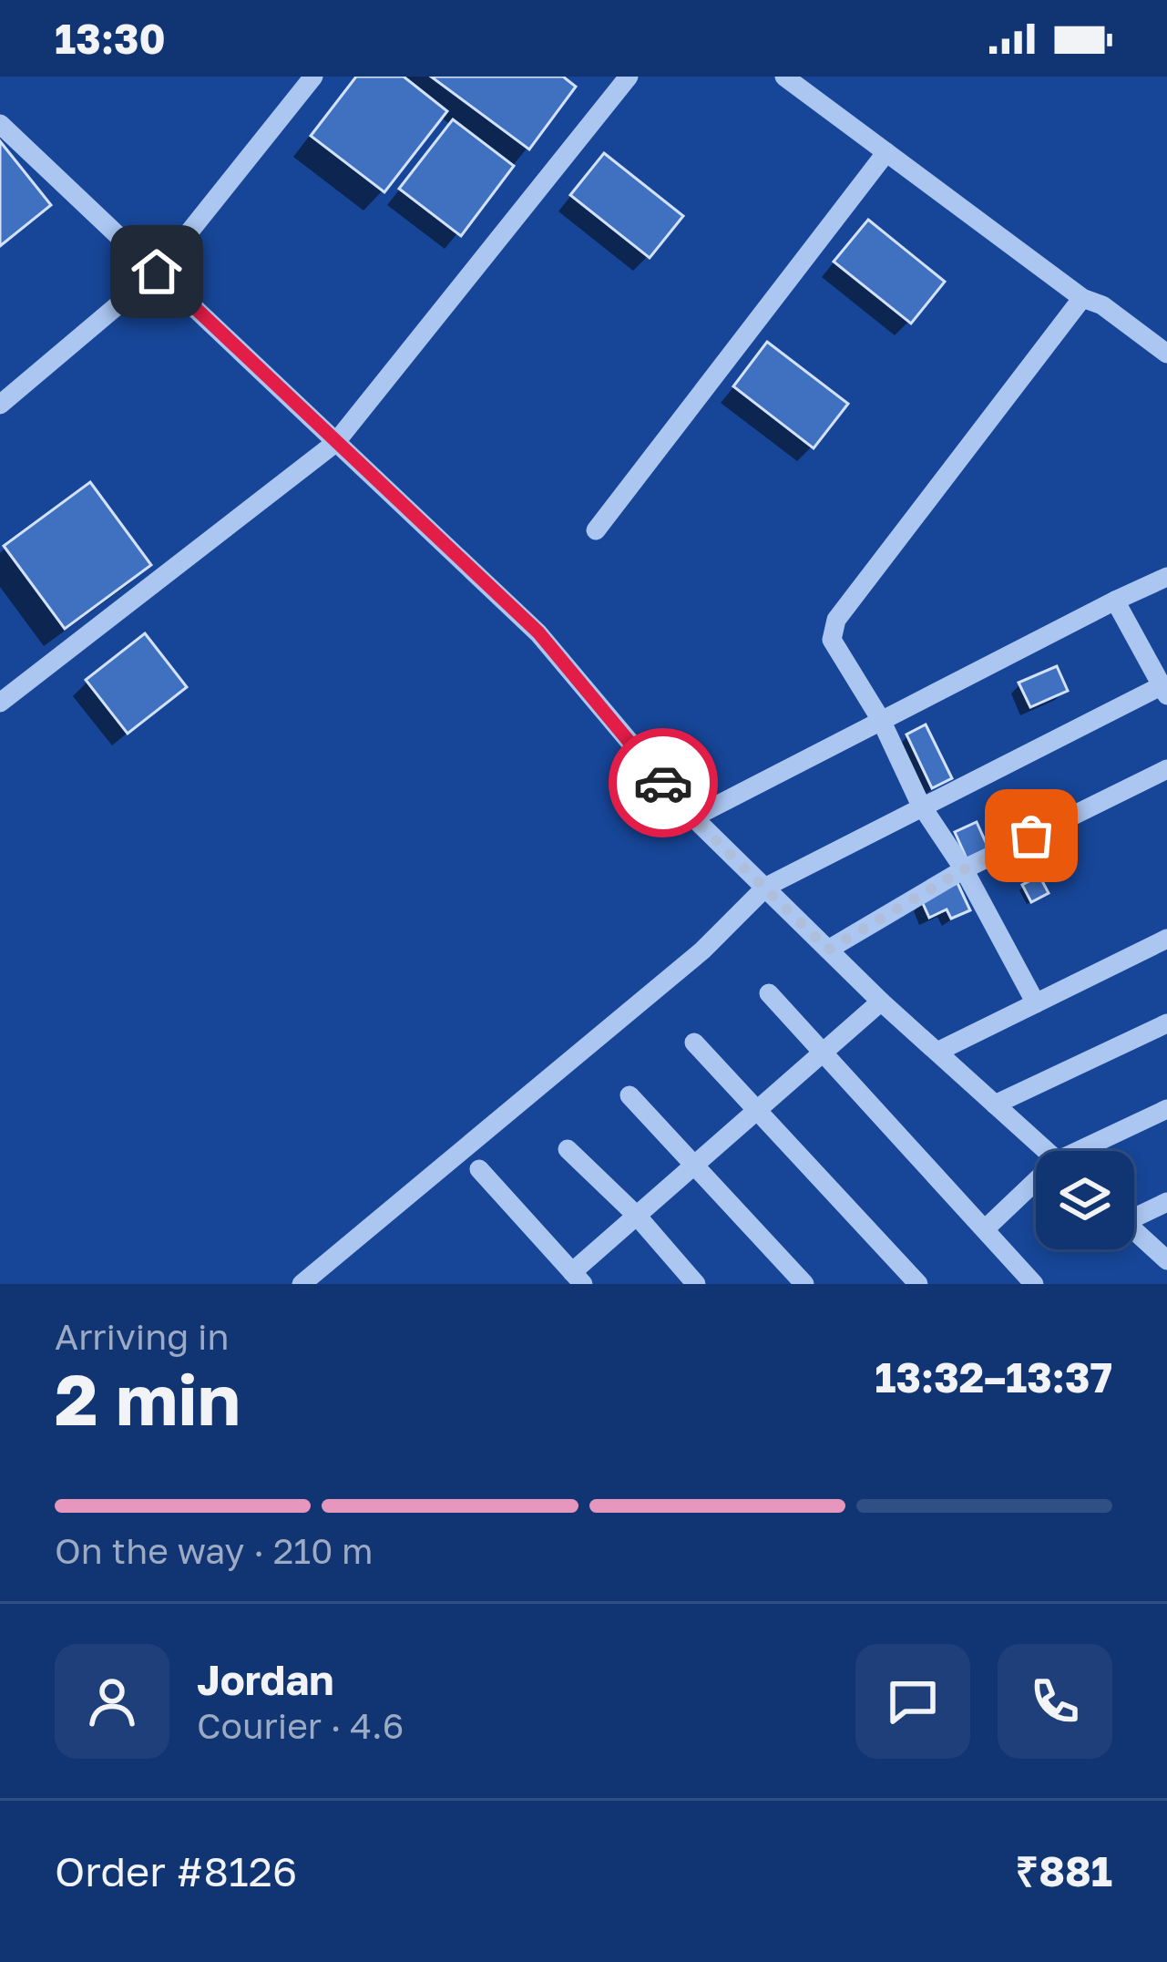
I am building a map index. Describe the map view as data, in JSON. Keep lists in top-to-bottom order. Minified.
{"page":{"status":"13:30","heading":["2 min","Arriving in","13:32–13:37"],"panel":["Jordan","Courier · 4.6","Order #8126","₹881"],"bar":"On the way · 210 m"}}
